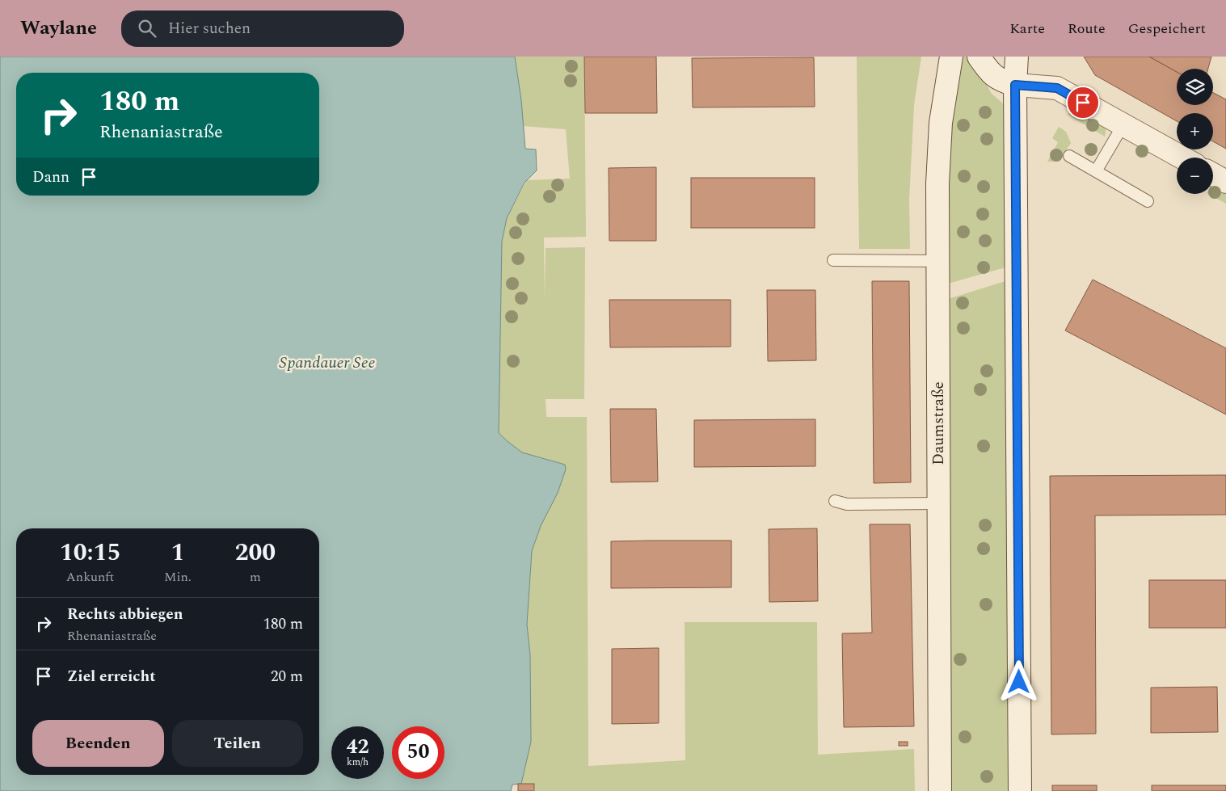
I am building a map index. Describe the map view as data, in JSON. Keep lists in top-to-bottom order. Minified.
{"streets":{"main road":["Daumstraße"]},"water":["Spandauer See"],"page":{"header":"Waylane","search":"Hier suchen","nav":["Karte","Route","Gespeichert"],"map_buttons":["+","−"],"turn":["180 m","Rhenaniastraße"],"then":"Dann","eta":["10:15","Ankunft","1","Min.","200","m"],"list":[{"name":"Rechts abbiegen","note":"Rhenaniastraße","value":"180 m"},{"name":"Ziel erreicht","value":"20 m"}],"buttons":["Beenden","Teilen"],"speed":"42 km/h","limit":"50"}}
